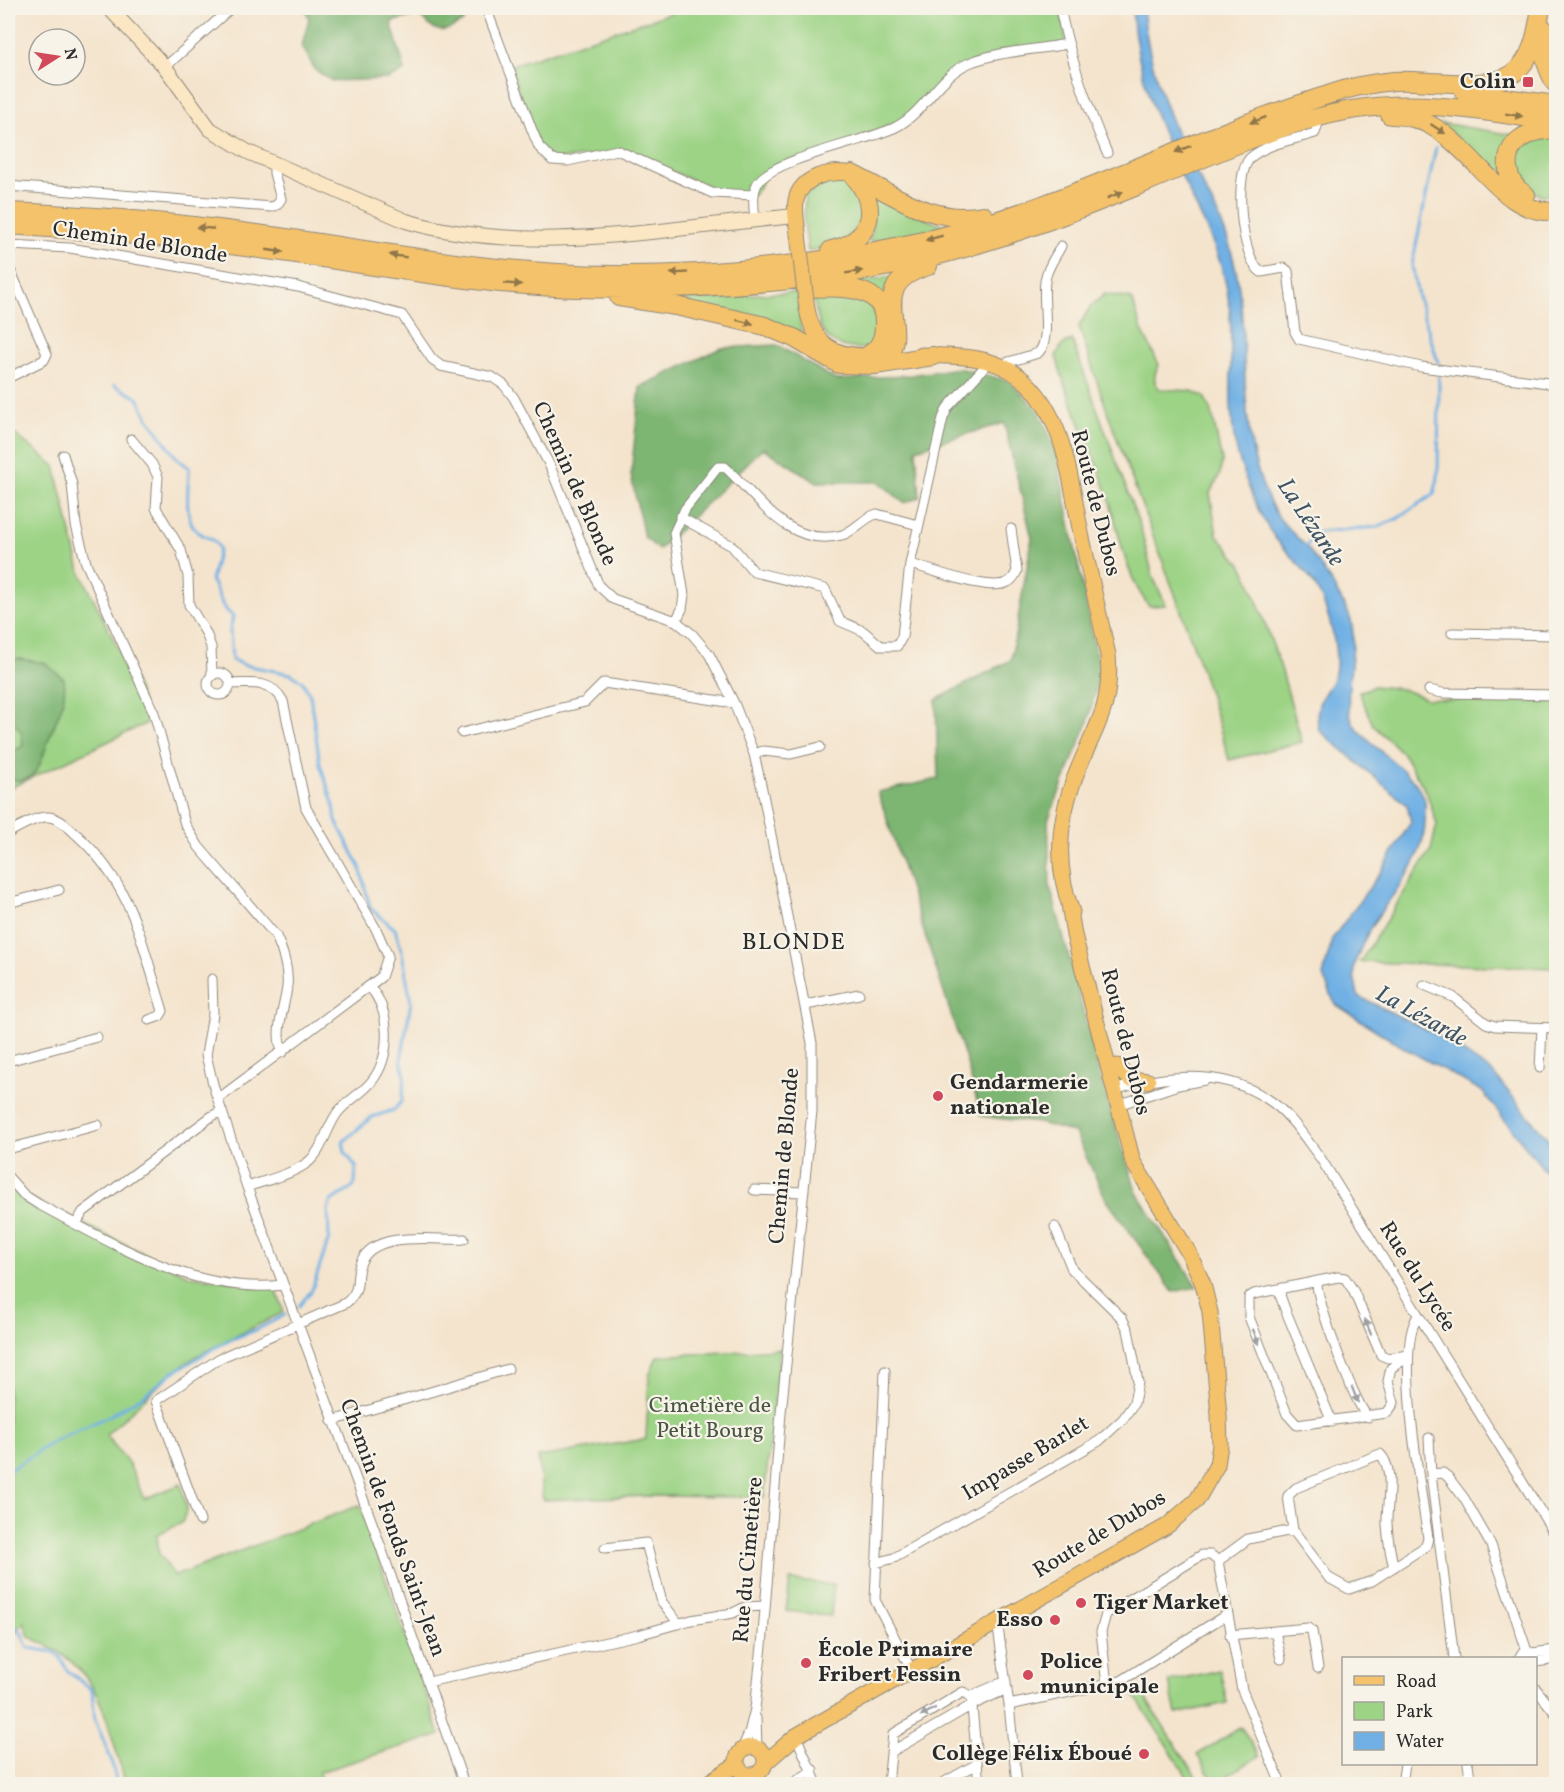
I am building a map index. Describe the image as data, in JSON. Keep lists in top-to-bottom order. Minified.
{"streets":{"main road":["Route de Dubos"],"street":["Chemin de Blonde","Rue du Lycée","Impasse Barlet","Chemin de Fonds Saint-Jean","Rue du Cimetière"]},"crossings":[["Chemin de Blonde","Rue du Cimetière"],["Route de Dubos","Rue du Lycée"],["Route de Dubos","Rue du Cimetière"]],"districts":["BLONDE"],"water":["La Lézarde"],"parks":["Cimetière de Petit Bourg"],"places":{"transit":["Colin"],"other":["Gendarmerie nationale","Tiger Market","Esso","École Primaire Fribert Fessin","Police municipale","Collège Félix Éboué"]},"legend":["Road","Park","Water"],"north":"right"}
